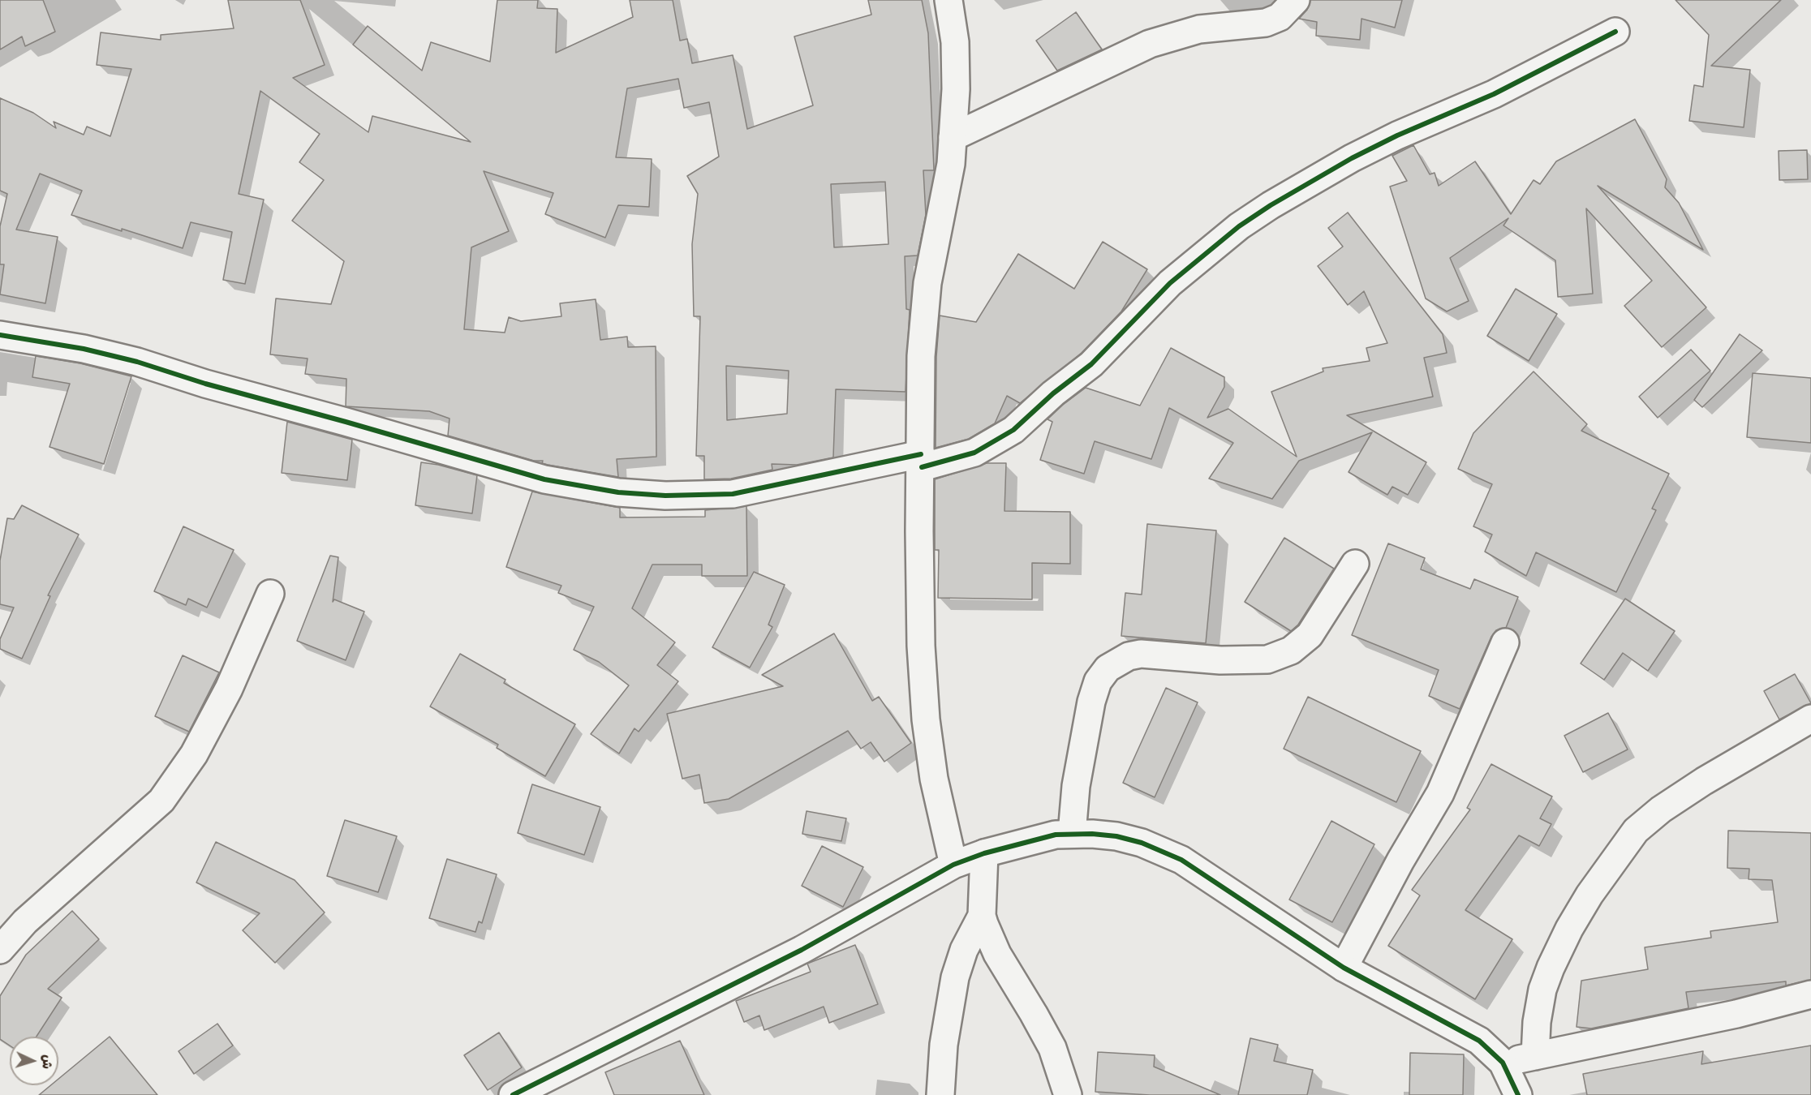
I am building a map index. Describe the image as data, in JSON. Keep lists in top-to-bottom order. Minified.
{"north":"right"}
